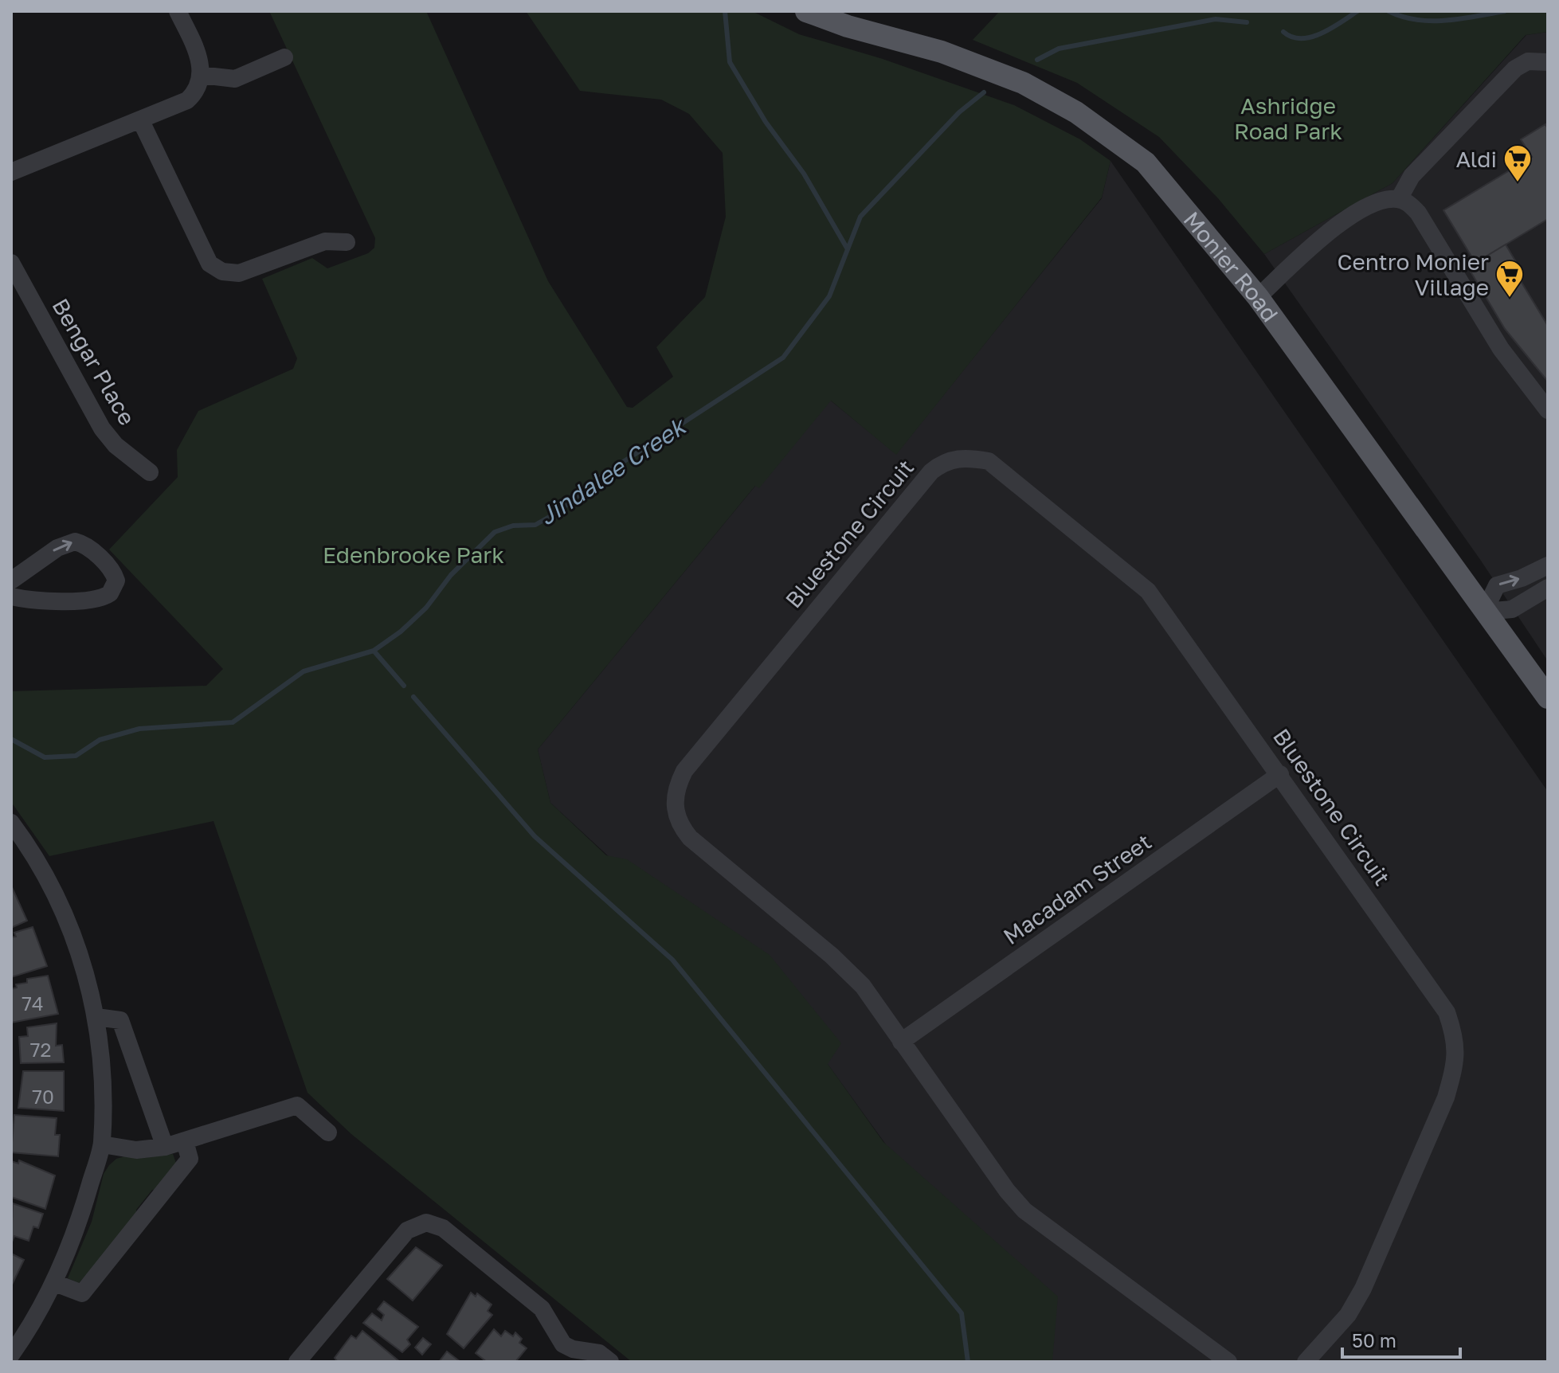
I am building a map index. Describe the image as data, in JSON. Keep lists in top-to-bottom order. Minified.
{"streets":{"main road":["Monier Road"],"street":["Bengar Place","Bluestone Circuit","Macadam Street"]},"crossings":[["Bluestone Circuit","Macadam Street"]],"water":["Jindalee Creek"],"parks":["Ashridge Road Park","Edenbrooke Park"],"places":{"supermarket":["Aldi","Centro Monier Village"]},"house_numbers":["74","72","70"],"scale_bar":"50 m"}
